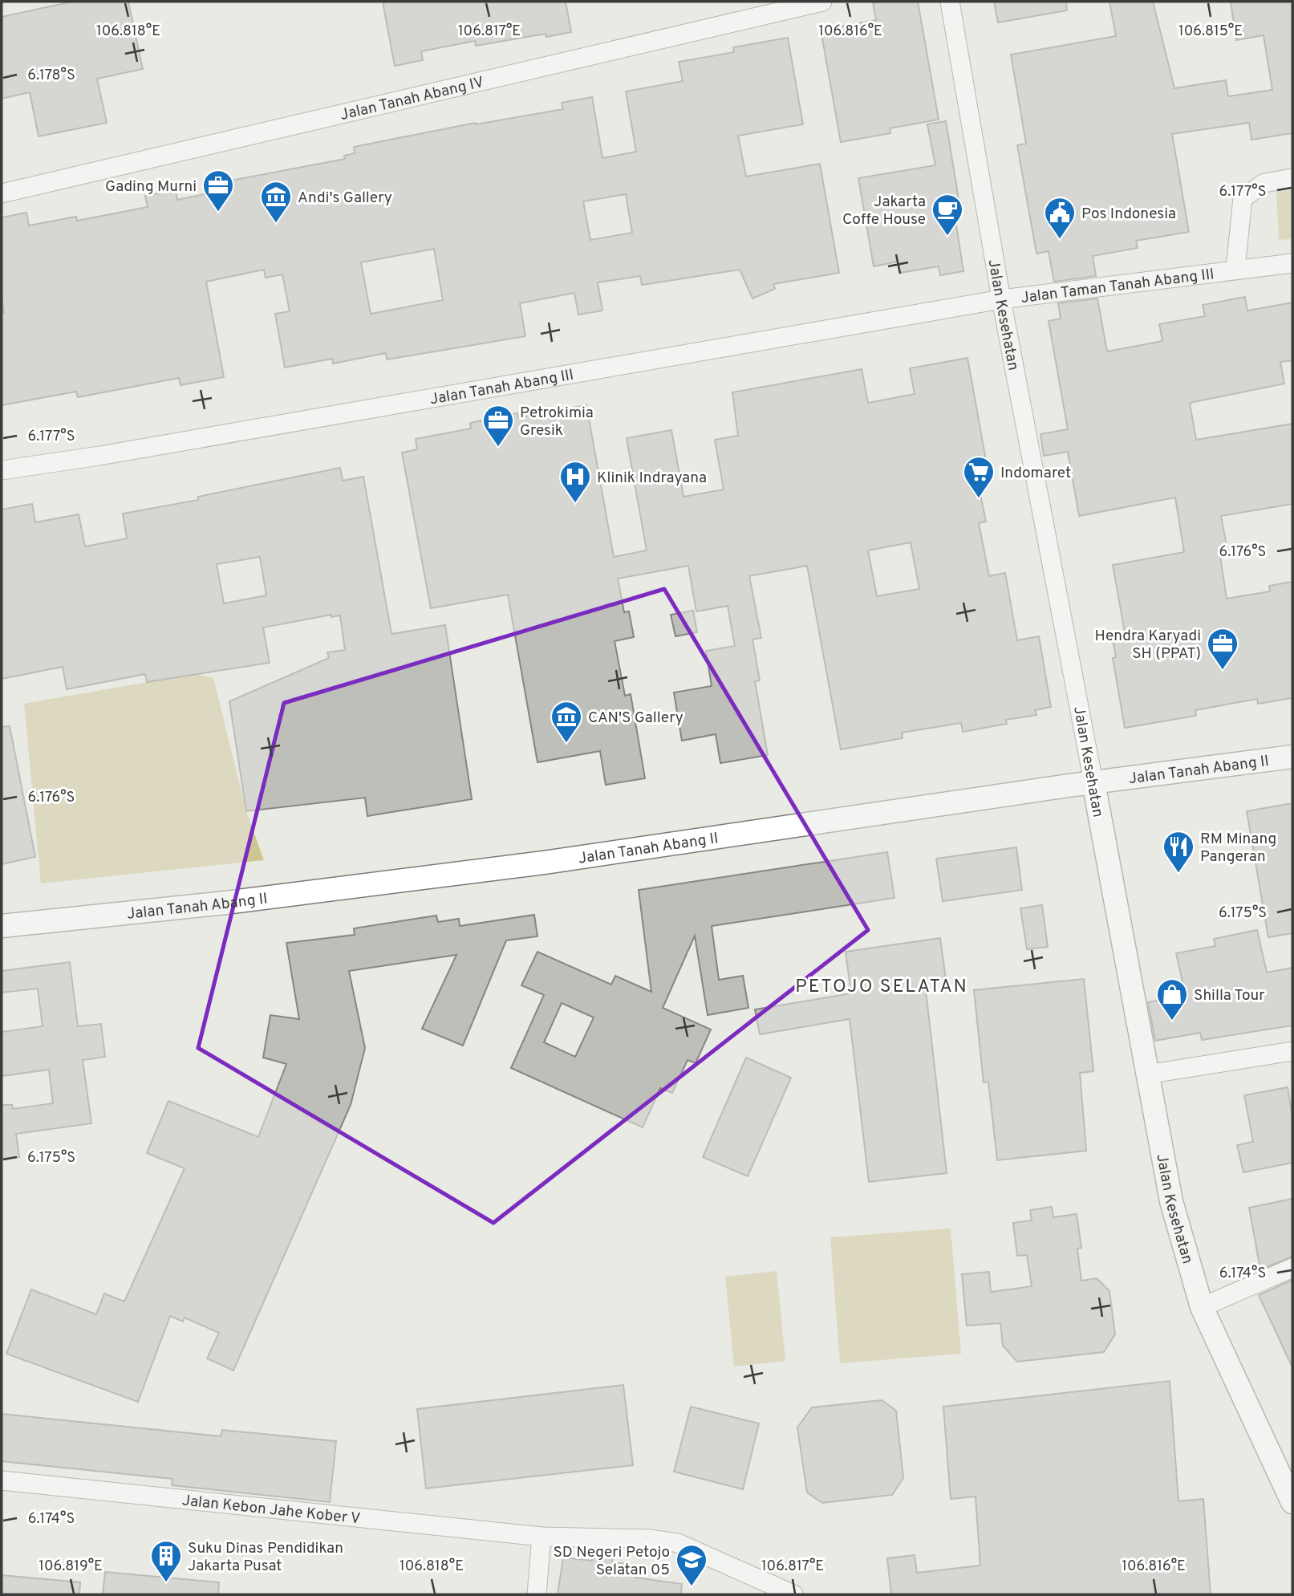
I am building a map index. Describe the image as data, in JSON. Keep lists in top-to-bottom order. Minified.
{"streets":{"street":["Jalan Tanah Abang IV","Jalan Taman Tanah Abang III","Jalan Kesehatan","Jalan Tanah Abang III","Jalan Tanah Abang II","Jalan Kebon Jahe Kober V"]},"crossings":[["Jalan Taman Tanah Abang III","Jalan Kesehatan"],["Jalan Taman Tanah Abang III","Jalan Tanah Abang III"],["Jalan Kesehatan","Jalan Tanah Abang III"],["Jalan Kesehatan","Jalan Tanah Abang II"]],"districts":["PETOJO SELATAN"],"places":{"office":["Gading Murni","Petrokimia Gresik","Hendra Karyadi SH (PPAT)"],"museum":["Andi's Gallery","CAN'S Gallery"],"cafe":["Jakarta Coffe House"],"public building":["Pos Indonesia"],"supermarket":["Indomaret"],"hospital":["Klinik Indrayana"],"restaurant":["RM Minang Pangeran"],"shop":["Shilla Tour"],"building":["Suku Dinas Pendidikan Jakarta Pusat"],"school or university":["SD Negeri Petojo Selatan 05"]},"coordinates":["106.818°E","106.817°E","106.816°E","106.815°E","6.178°S","6.177°S","6.176°S","6.175°S","6.174°S","106.819°E"]}
